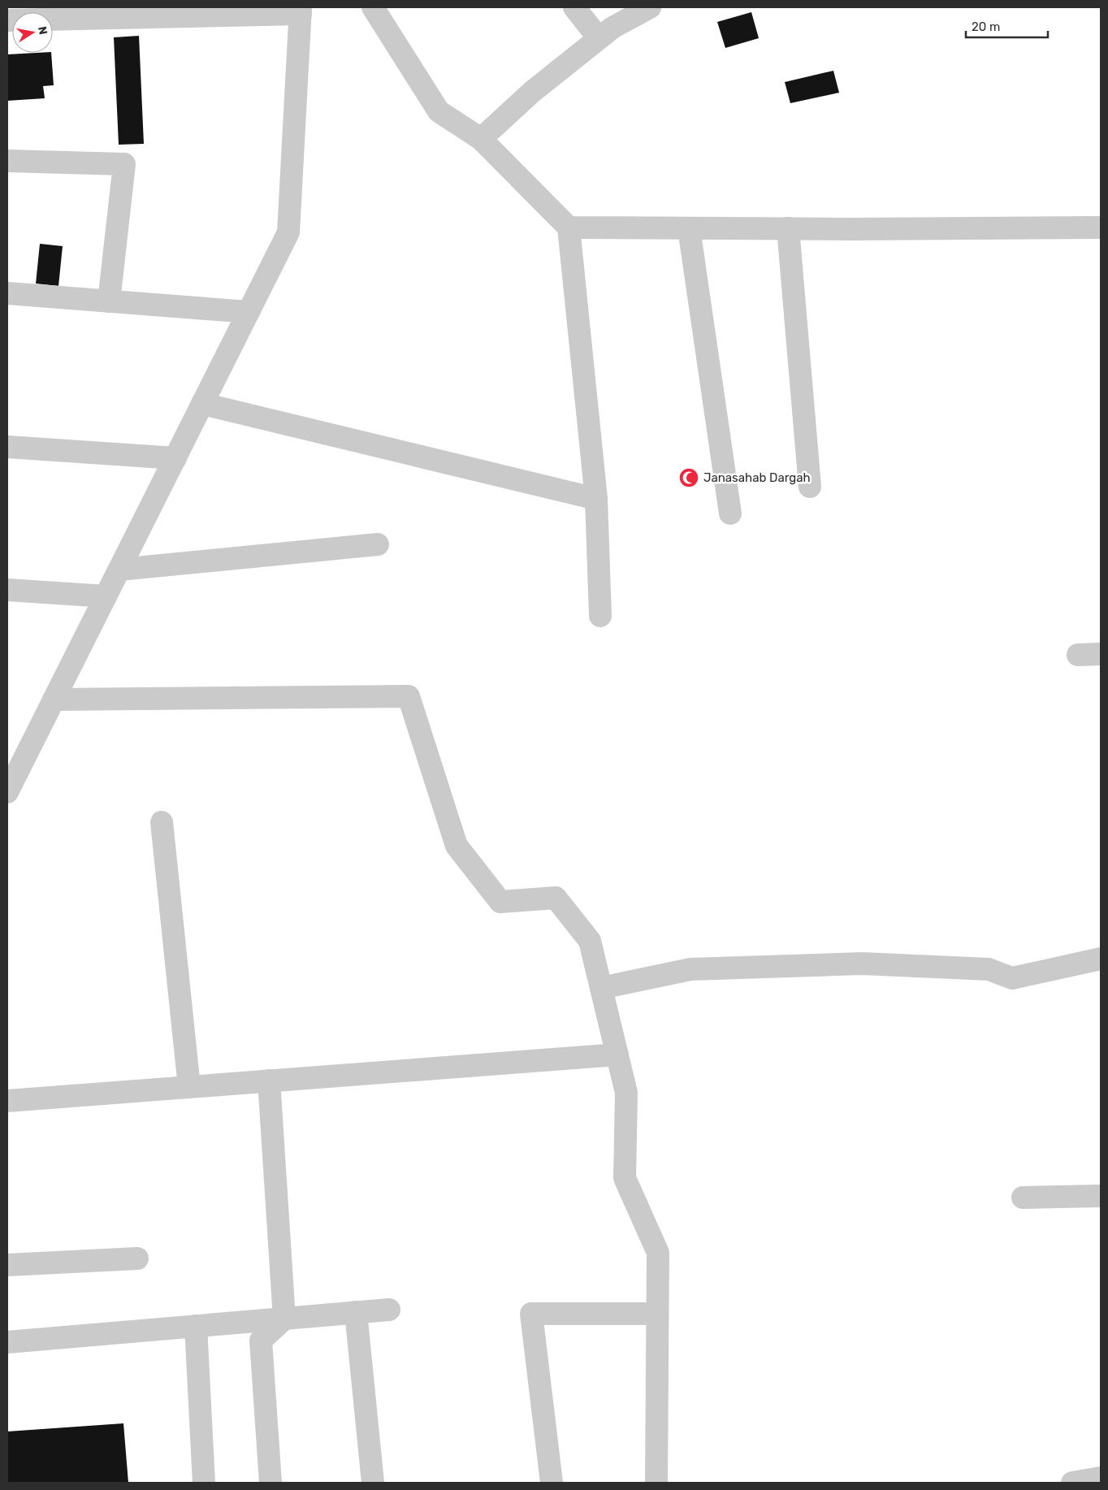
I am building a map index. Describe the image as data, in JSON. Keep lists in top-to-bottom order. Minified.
{"places":{"mosque":["Janasahab Dargah"]},"scale_bar":"20 m","north":"right"}
